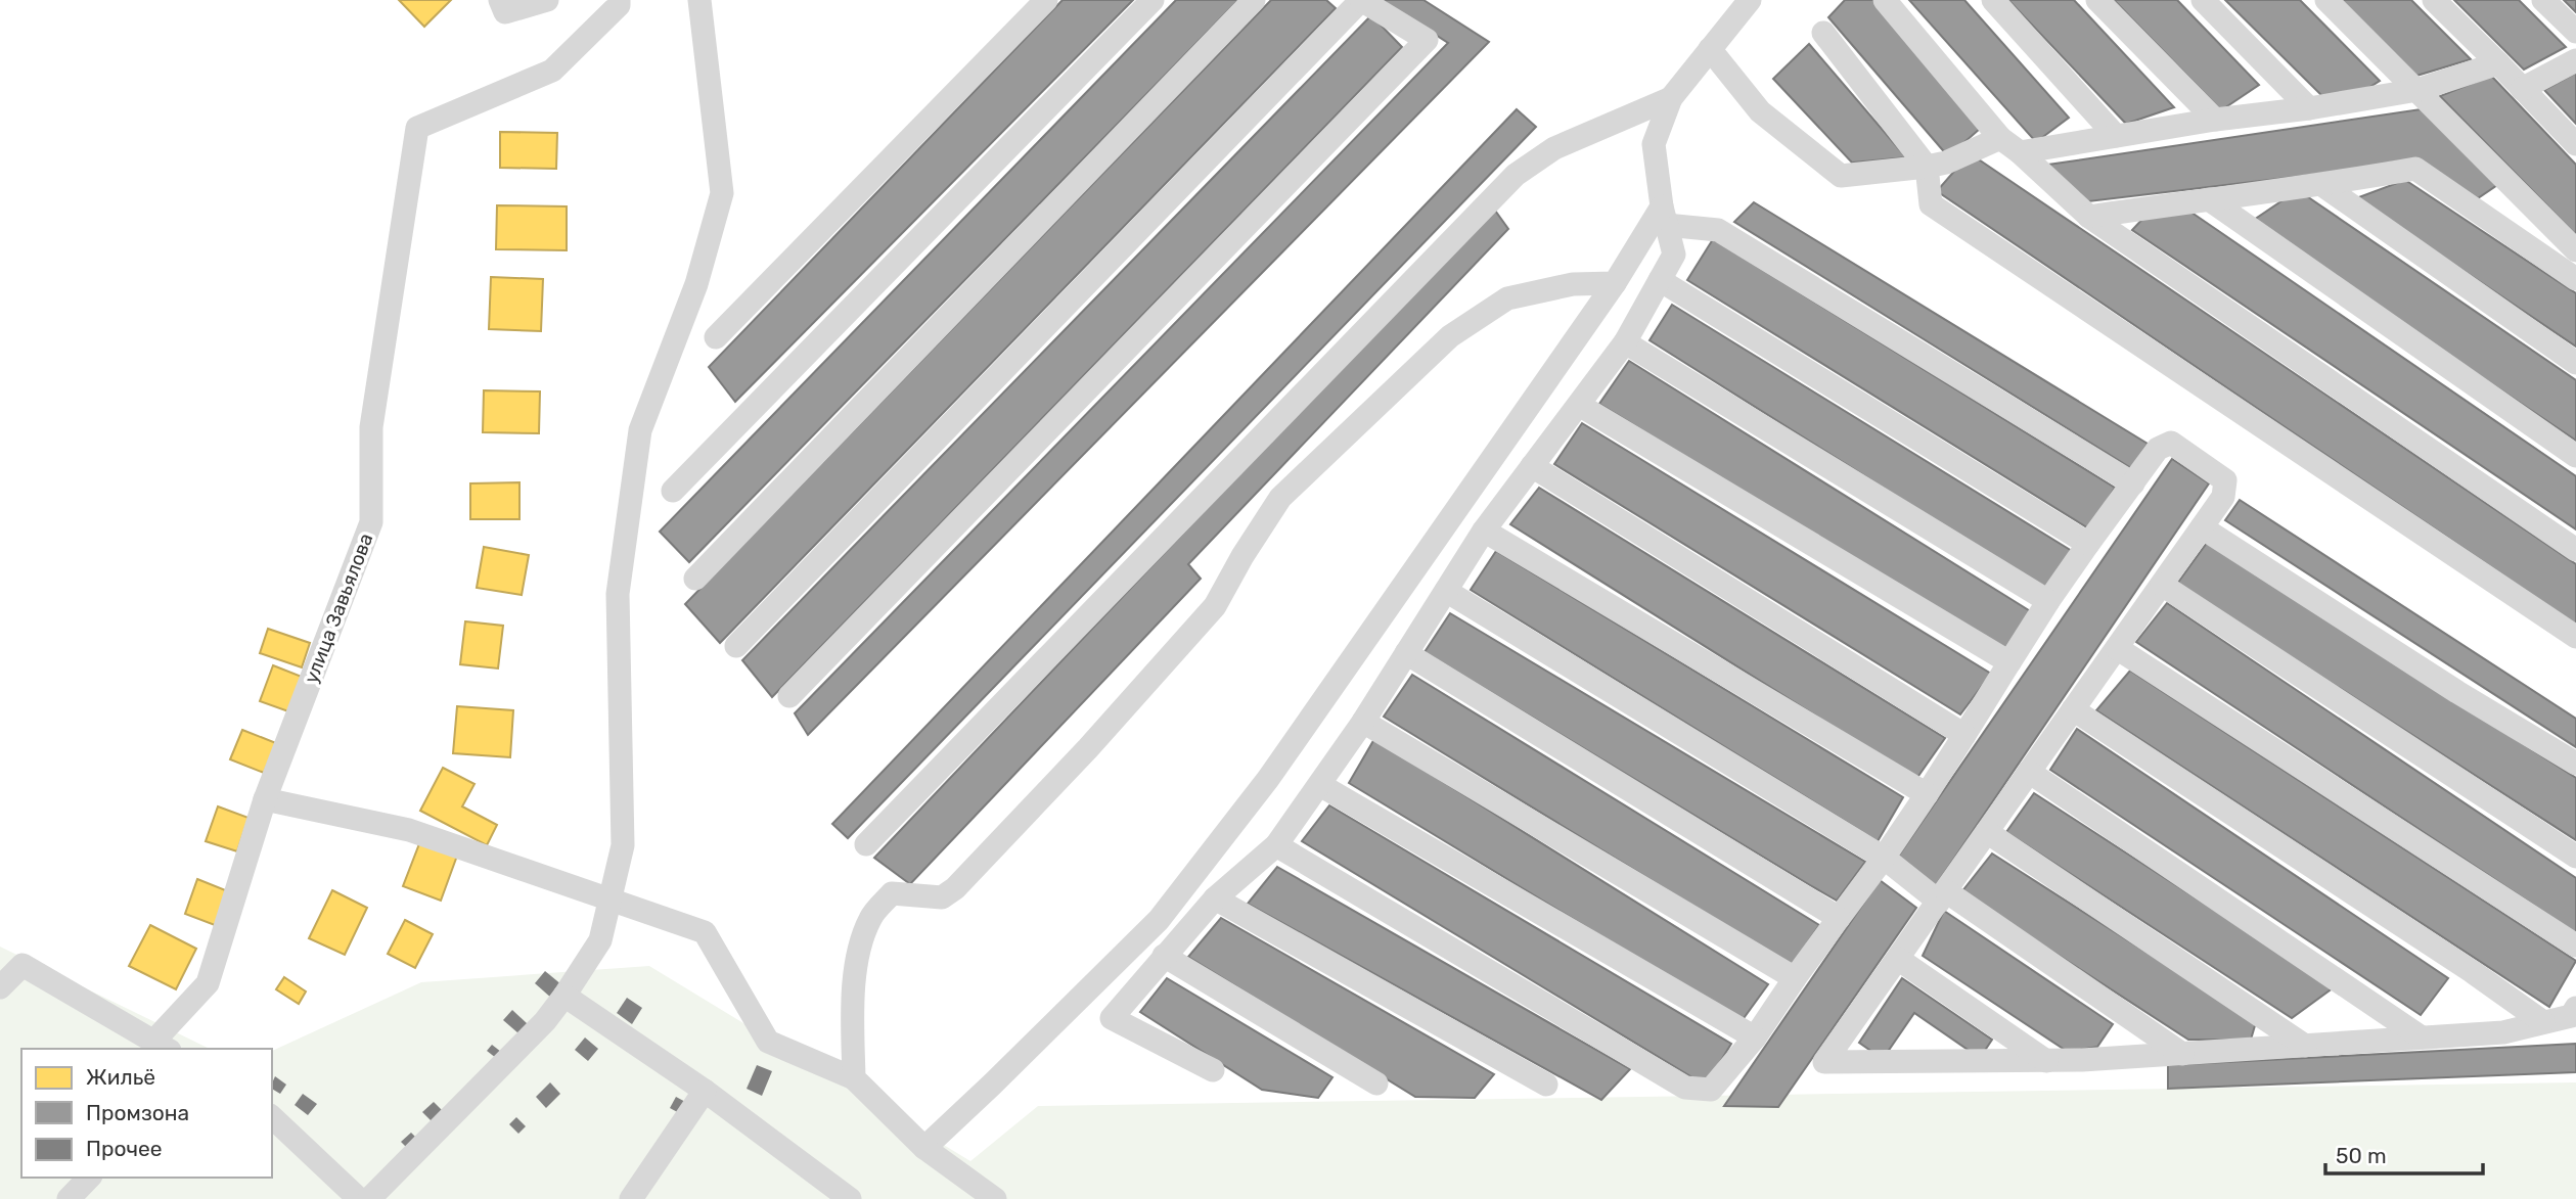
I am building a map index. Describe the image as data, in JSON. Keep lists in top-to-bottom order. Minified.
{"streets":{"street":["улица Завьялова"]},"legend":["Жильё","Промзона","Прочее"],"scale_bar":"50 m"}
